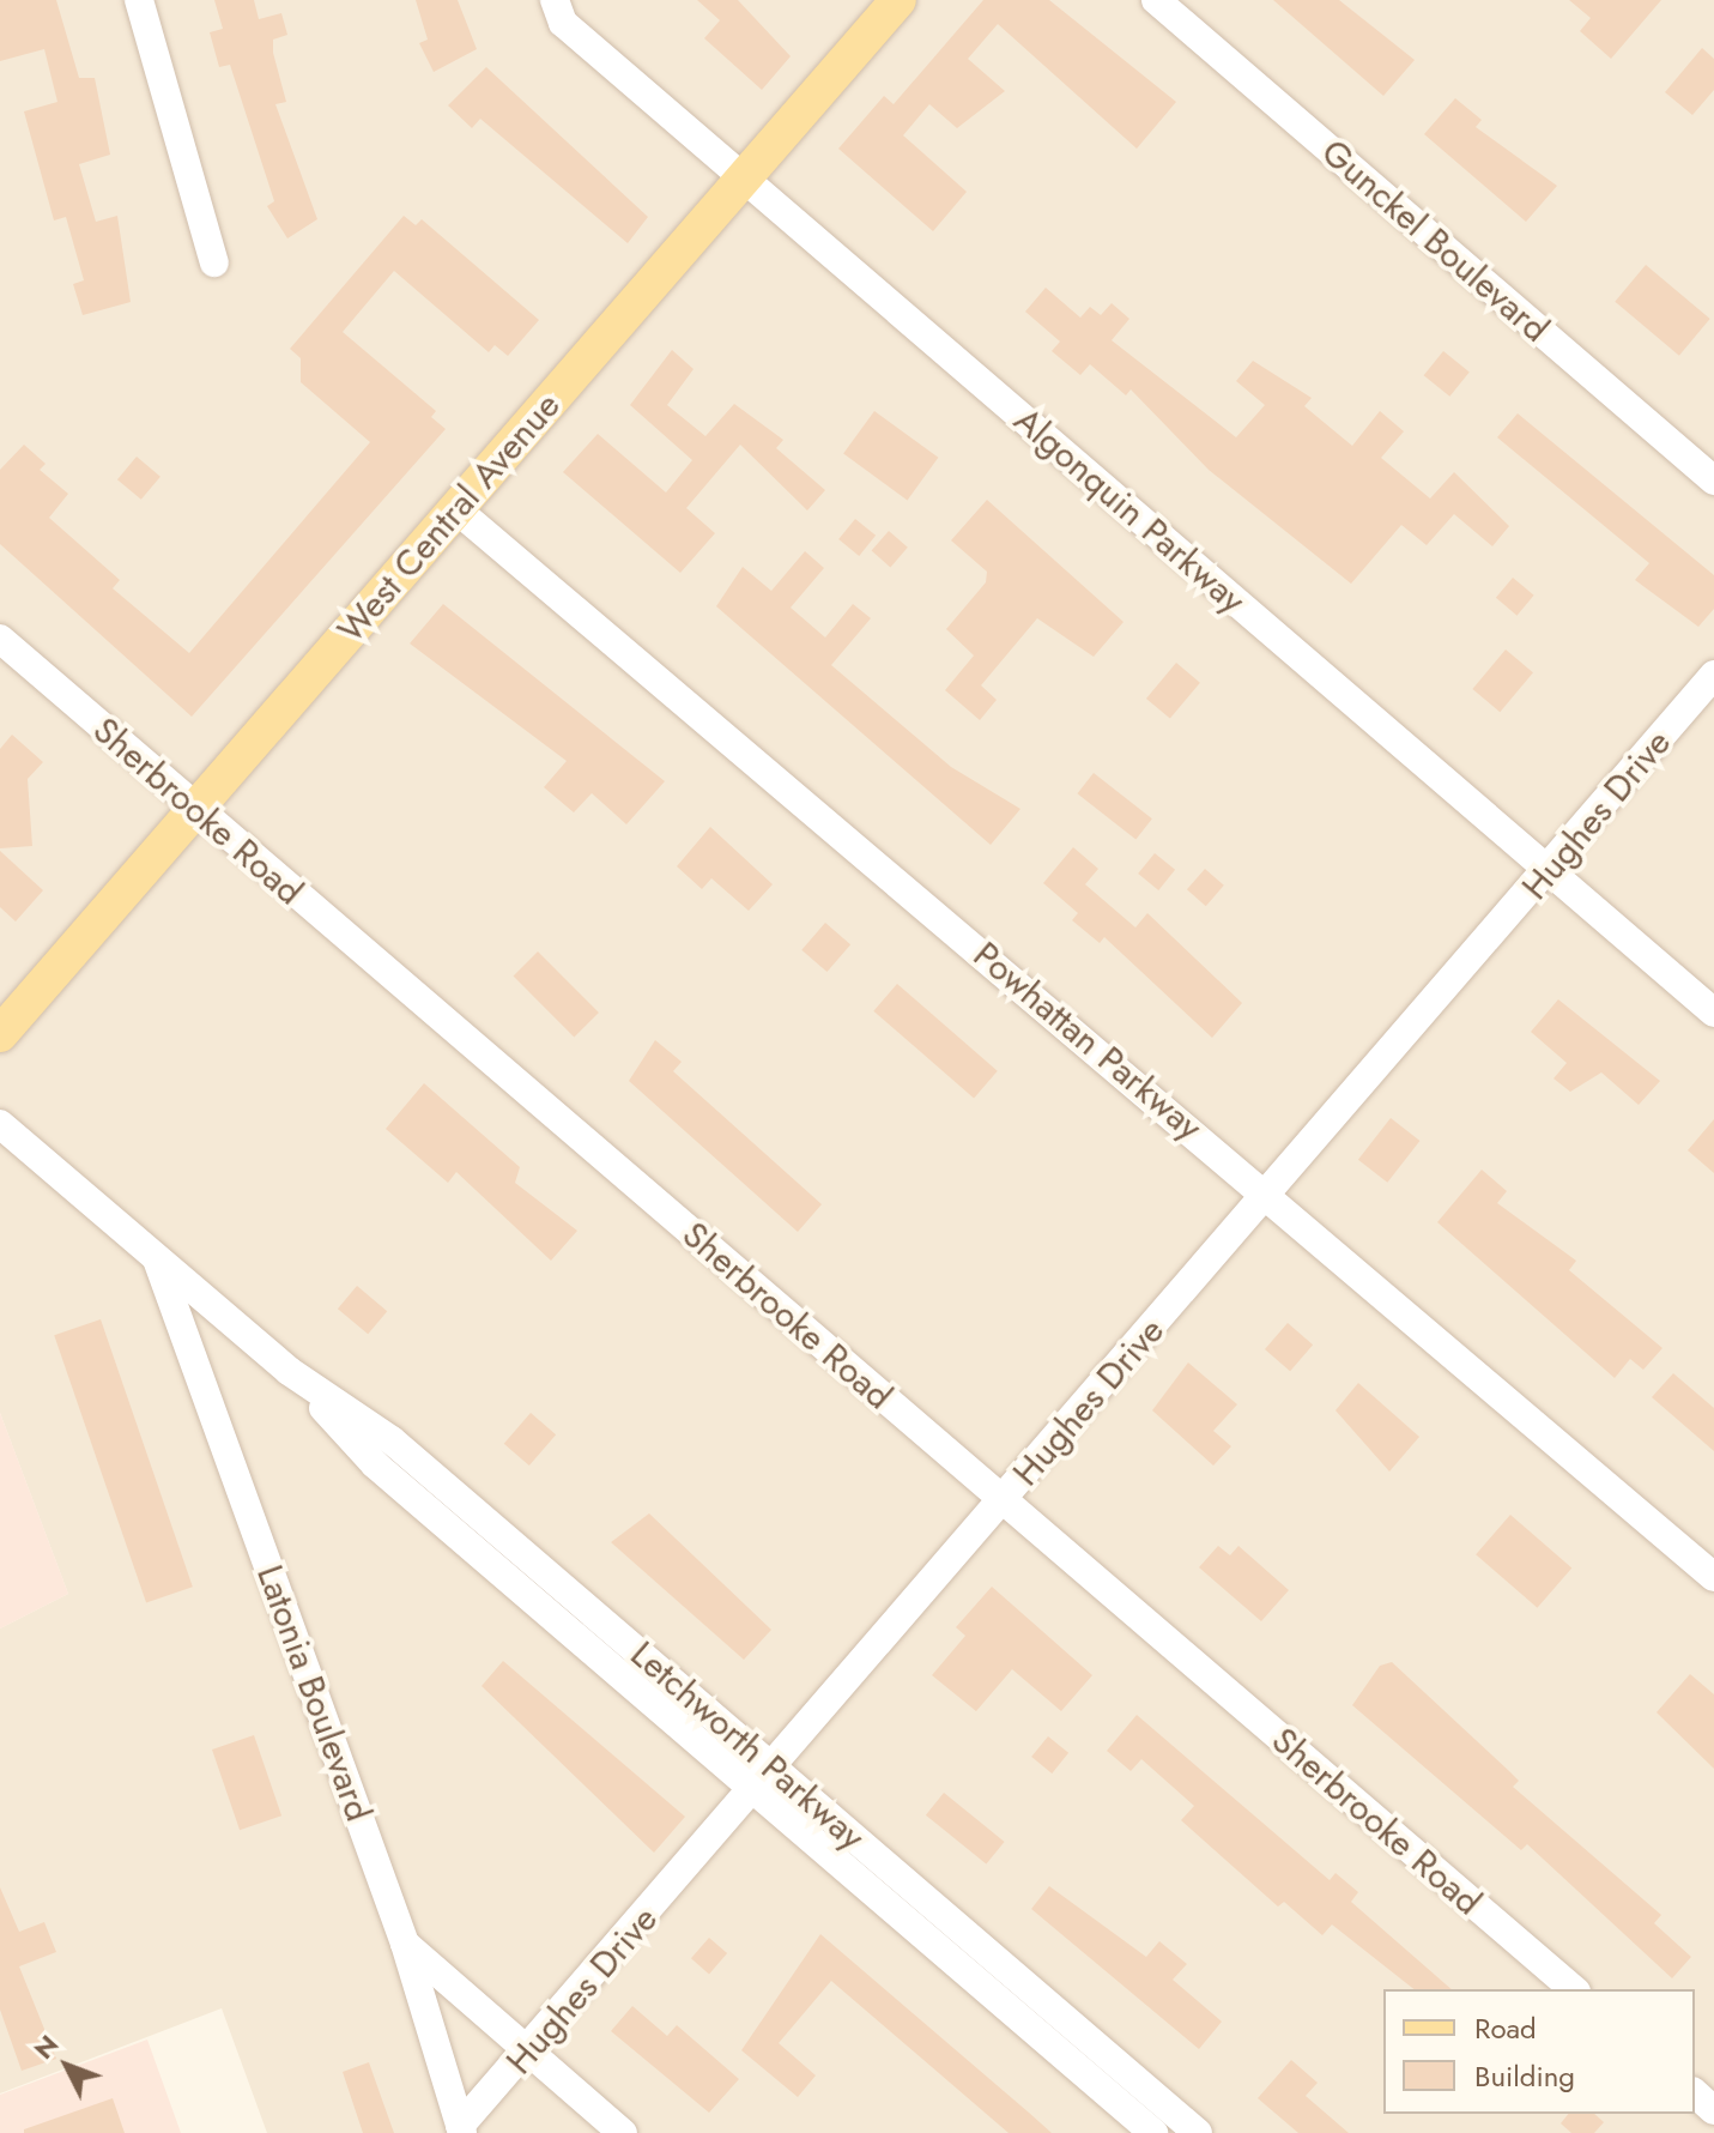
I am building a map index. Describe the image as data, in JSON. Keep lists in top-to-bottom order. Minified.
{"streets":{"main road":["West Central Avenue"],"street":["Gunckel Boulevard","Algonquin Parkway","Sherbrooke Road","Hughes Drive","Powhattan Parkway","Latonia Boulevard","Letchworth Parkway"]},"crossings":[["Algonquin Parkway","West Central Avenue"],["Algonquin Parkway","Hughes Drive"],["West Central Avenue","Sherbrooke Road"],["West Central Avenue","Powhattan Parkway"],["Sherbrooke Road","Hughes Drive"],["Hughes Drive","Powhattan Parkway"],["Hughes Drive","Latonia Boulevard"],["Hughes Drive","Letchworth Parkway"],["Latonia Boulevard","Letchworth Parkway"]],"legend":["Road","Building"],"north":"top left"}
